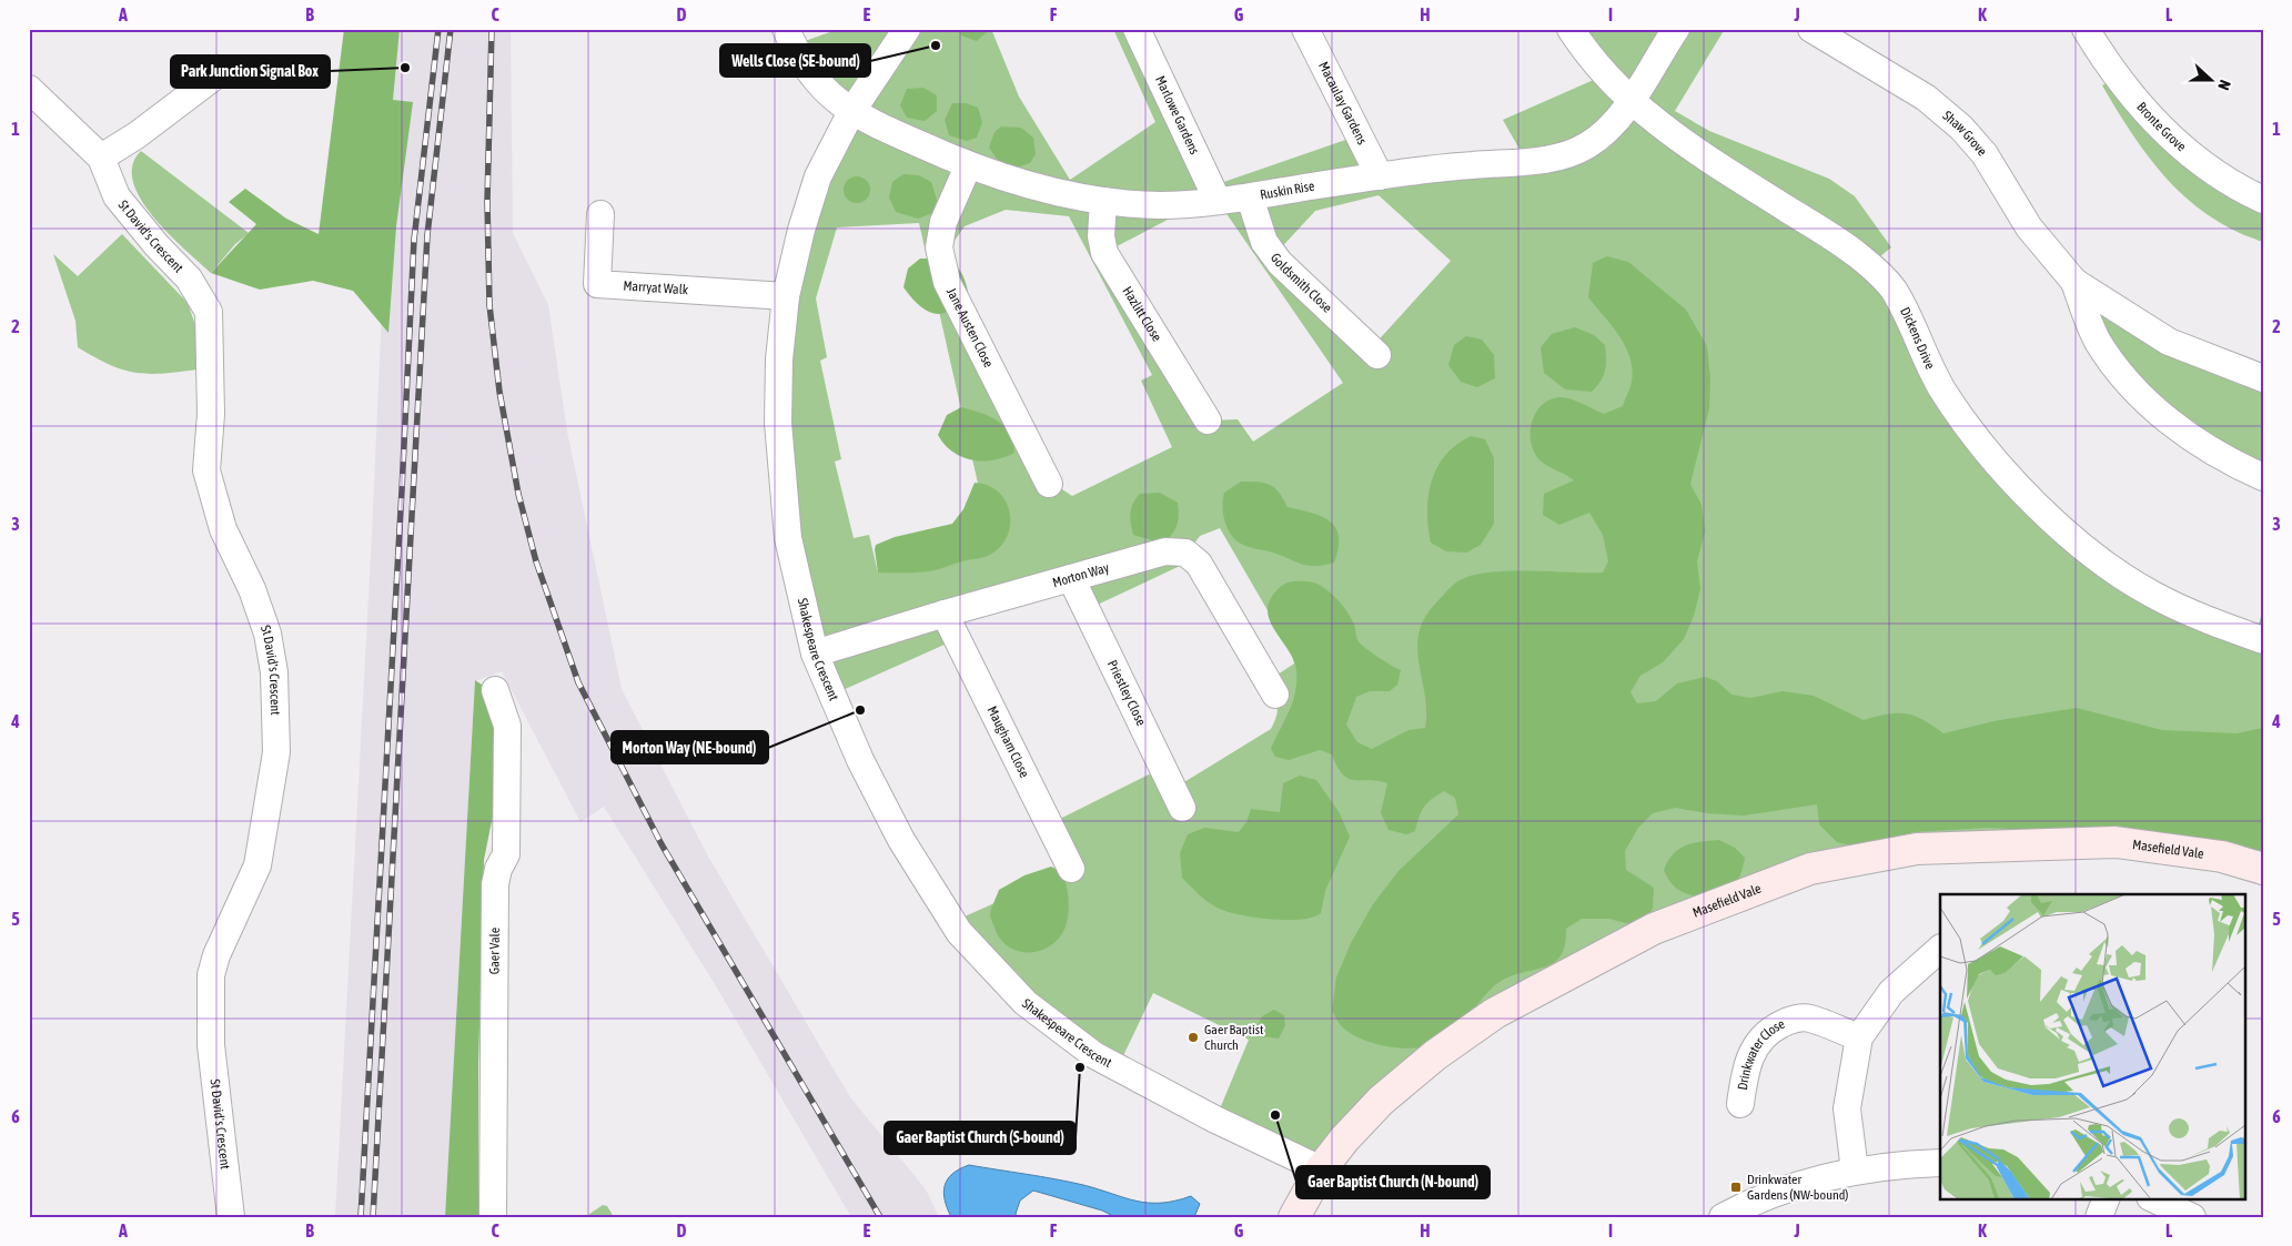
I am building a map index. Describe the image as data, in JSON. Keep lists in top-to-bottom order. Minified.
{"streets":{"street":["Macaulay Gardens","Marlowe Gardens","Bronte Grove","Shaw Grove","Ruskin Rise","St David's Crescent","Goldsmith Close","Marryat Walk","Hazlitt Close","Jane Austen Close","Dickens Drive","Morton Way","Shakespeare Crescent","Priestley Close","Maugham Close","Masefield Vale","Gaer Vale","Drinkwater Close"]},"crossings":[["Macaulay Gardens","Ruskin Rise"],["Marlowe Gardens","Ruskin Rise"],["Ruskin Rise","Goldsmith Close"],["Ruskin Rise","Hazlitt Close"],["Ruskin Rise","Jane Austen Close"],["Ruskin Rise","Dickens Drive"],["Ruskin Rise","Shakespeare Crescent"],["Marryat Walk","Shakespeare Crescent"],["Morton Way","Shakespeare Crescent"],["Morton Way","Priestley Close"],["Morton Way","Maugham Close"],["Shakespeare Crescent","Masefield Vale"]],"places":{"other":["Wells Close (SE-bound)","Park Junction Signal Box","Morton Way (NE-bound)","Gaer Baptist Church","Gaer Baptist Church (S-bound)","Gaer Baptist Church (N-bound)"],"transit":["Drinkwater Gardens (NW-bound)"]},"north":"right","grid":{"columns":["A","B","C","D","E","F","G","H","I","J","K","L"],"rows":["1","2","3","4","5","6"]}}
